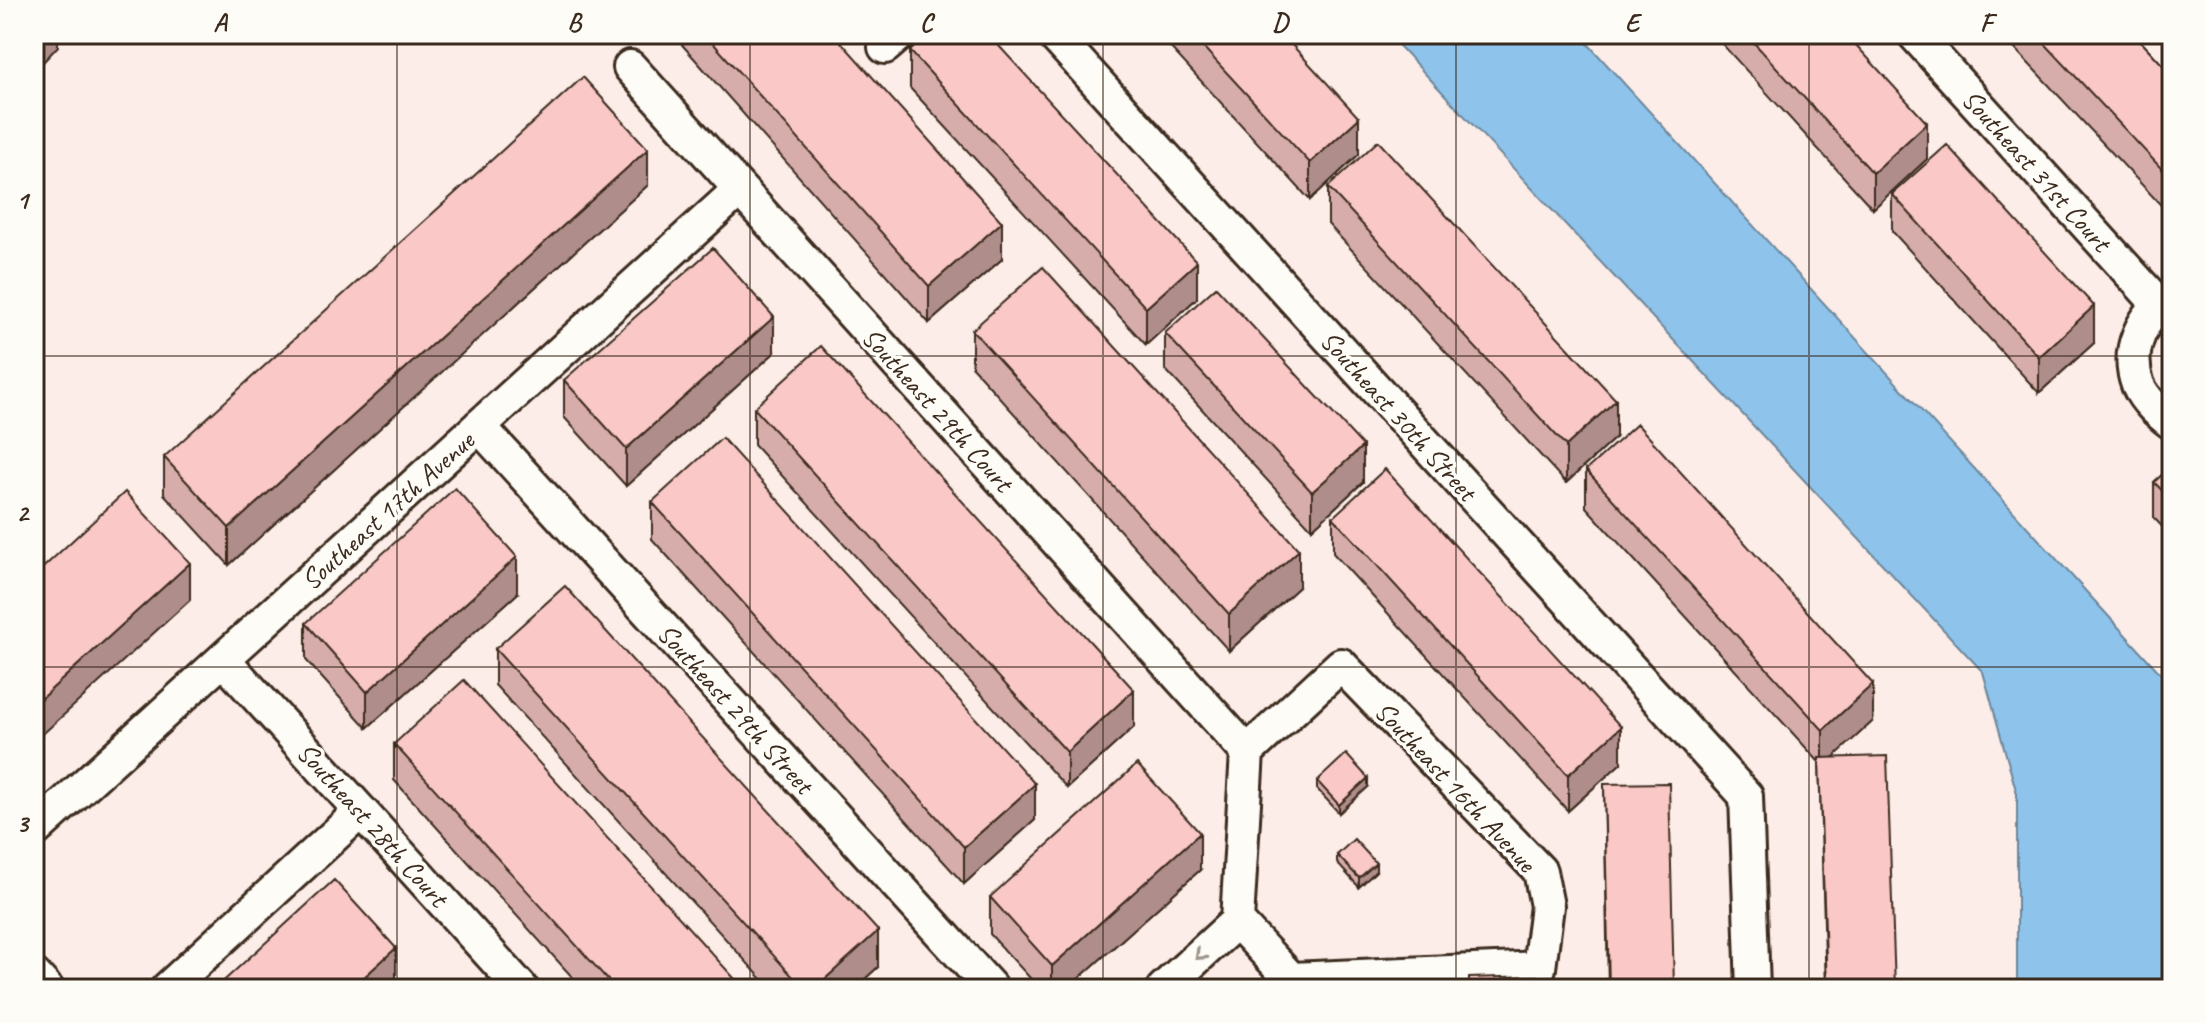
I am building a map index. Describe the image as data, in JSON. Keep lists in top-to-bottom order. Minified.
{"streets":{"street":["Southeast 31st Court","Southeast 29th Court","Southeast 30th Street","Southeast 17th Avenue","Southeast 29th Street","Southeast 16th Avenue","Southeast 28th Court"]},"crossings":[["Southeast 29th Court","Southeast 17th Avenue"],["Southeast 29th Court","Southeast 16th Avenue"],["Southeast 17th Avenue","Southeast 29th Street"],["Southeast 17th Avenue","Southeast 28th Court"]],"grid":{"columns":["A","B","C","D","E","F"],"rows":["1","2","3"]}}
